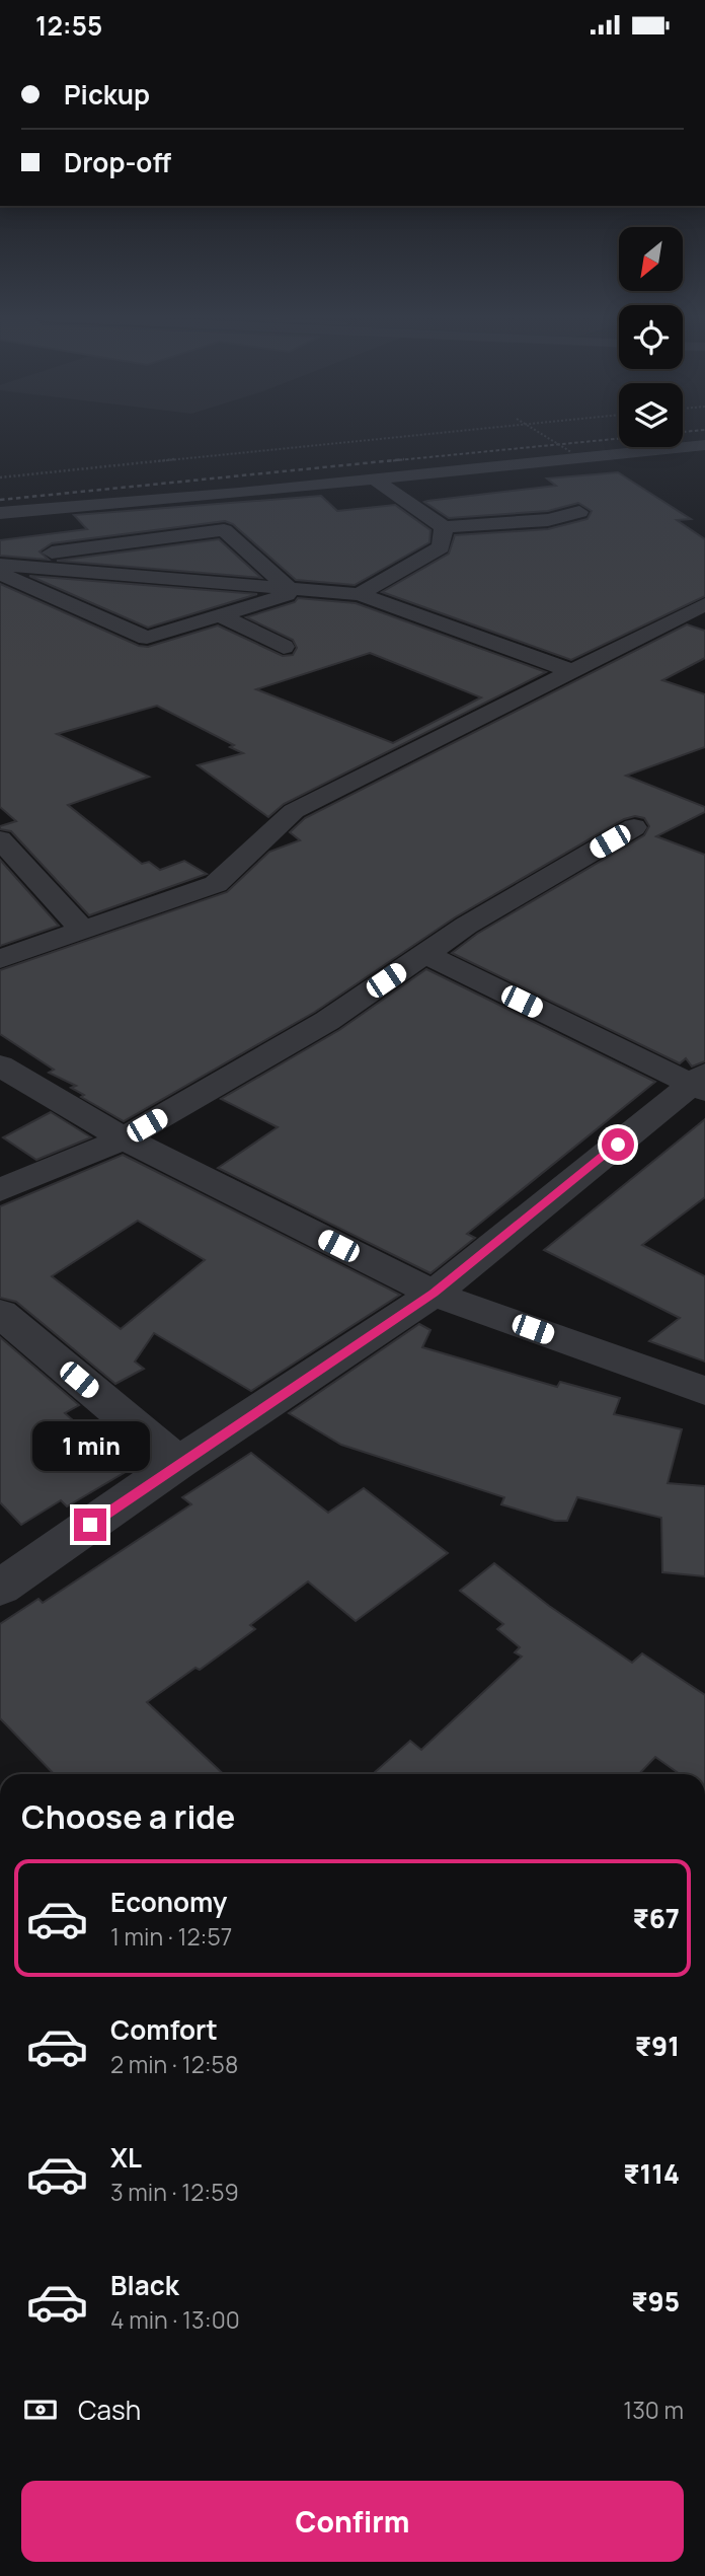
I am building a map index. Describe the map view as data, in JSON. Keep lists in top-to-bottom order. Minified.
{"north":"bottom left","page":{"status":"12:55","banner":["Pickup","Drop-off"],"bubble":"1 min","heading":"Choose a ride","list":[{"name":"Economy","note":"1 min · 12:57","value":"₹67"},{"name":"Comfort","note":"2 min · 12:58","value":"₹91"},{"name":"XL","note":"3 min · 12:59","value":"₹114"},{"name":"Black","note":"4 min · 13:00","value":"₹95"}],"pay":["Cash","130 m"],"buttons":"Confirm"}}
